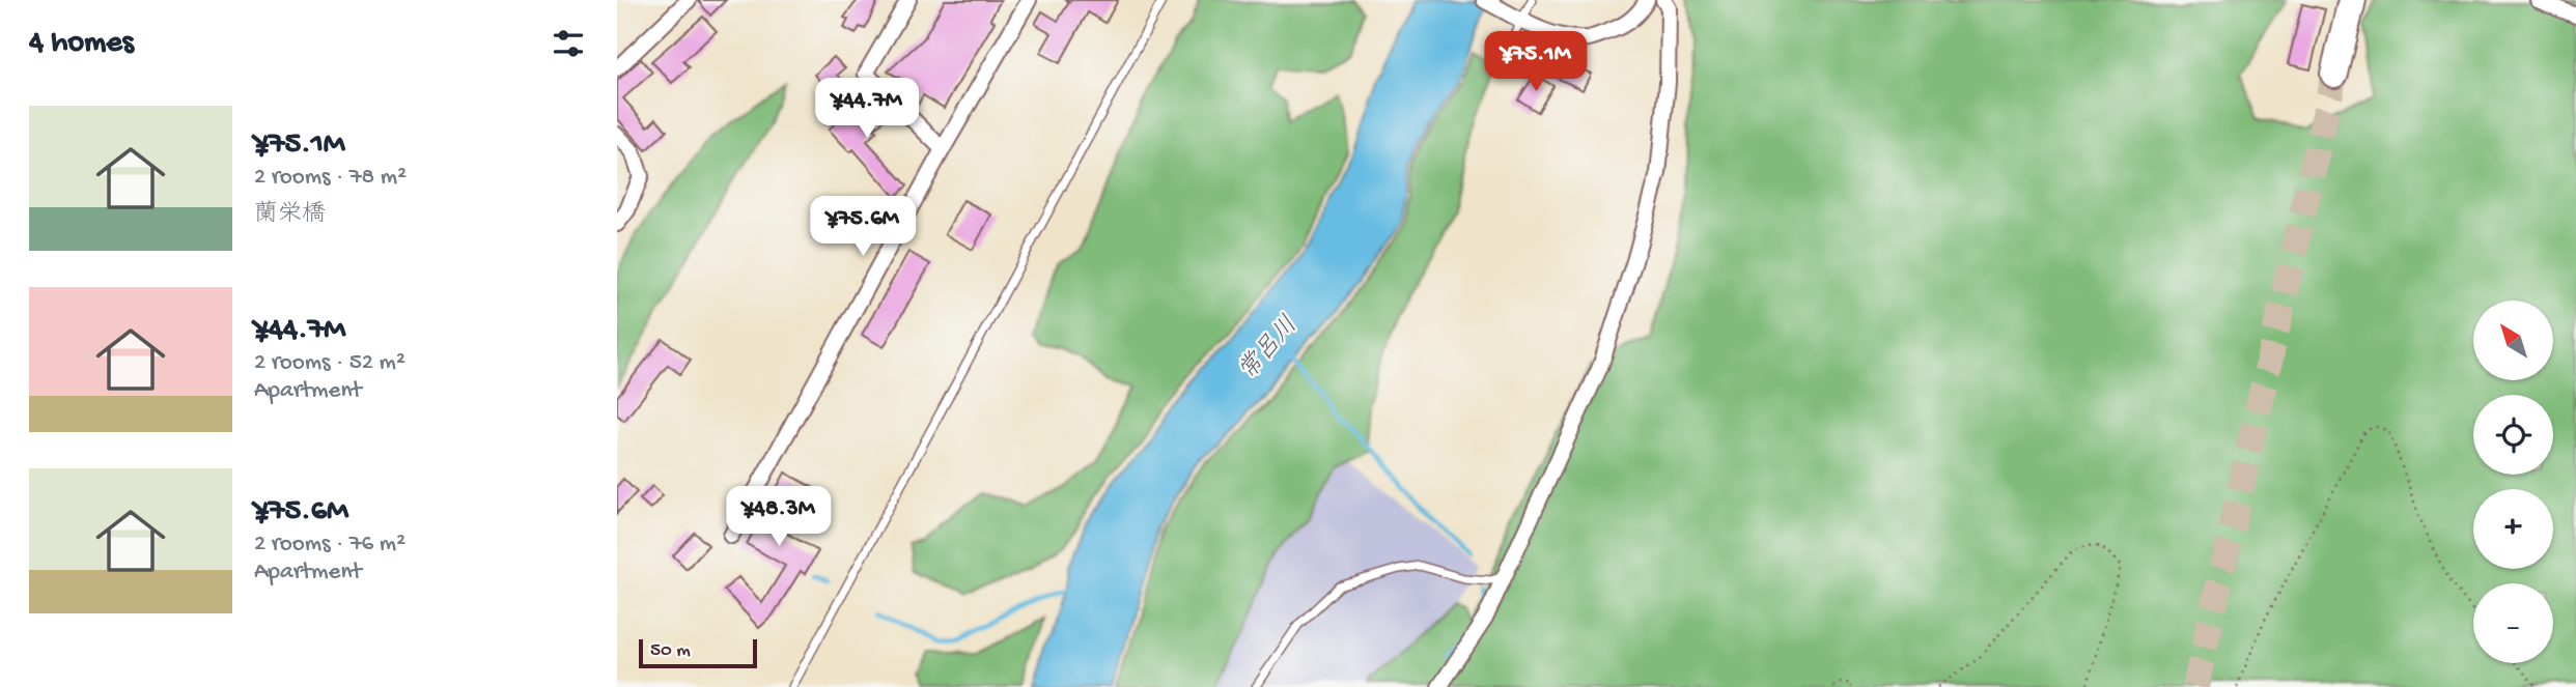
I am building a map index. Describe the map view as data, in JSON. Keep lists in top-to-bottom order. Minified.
{"water":["常呂川"],"scale_bar":"50 m","north":"top left","page":{"heading":"4 homes","price":["¥75.1M","¥44.7M","¥75.6M","¥48.3M"],"list":[{"name":"¥75.1M","note":"2 rooms · 78 m² · 蘭栄橋"},{"name":"¥44.7M","note":"2 rooms · 52 m² · Apartment"},{"name":"¥75.6M","note":"2 rooms · 76 m² · Apartment"}],"map_buttons":["+","−"],"scale":"50 m"}}
